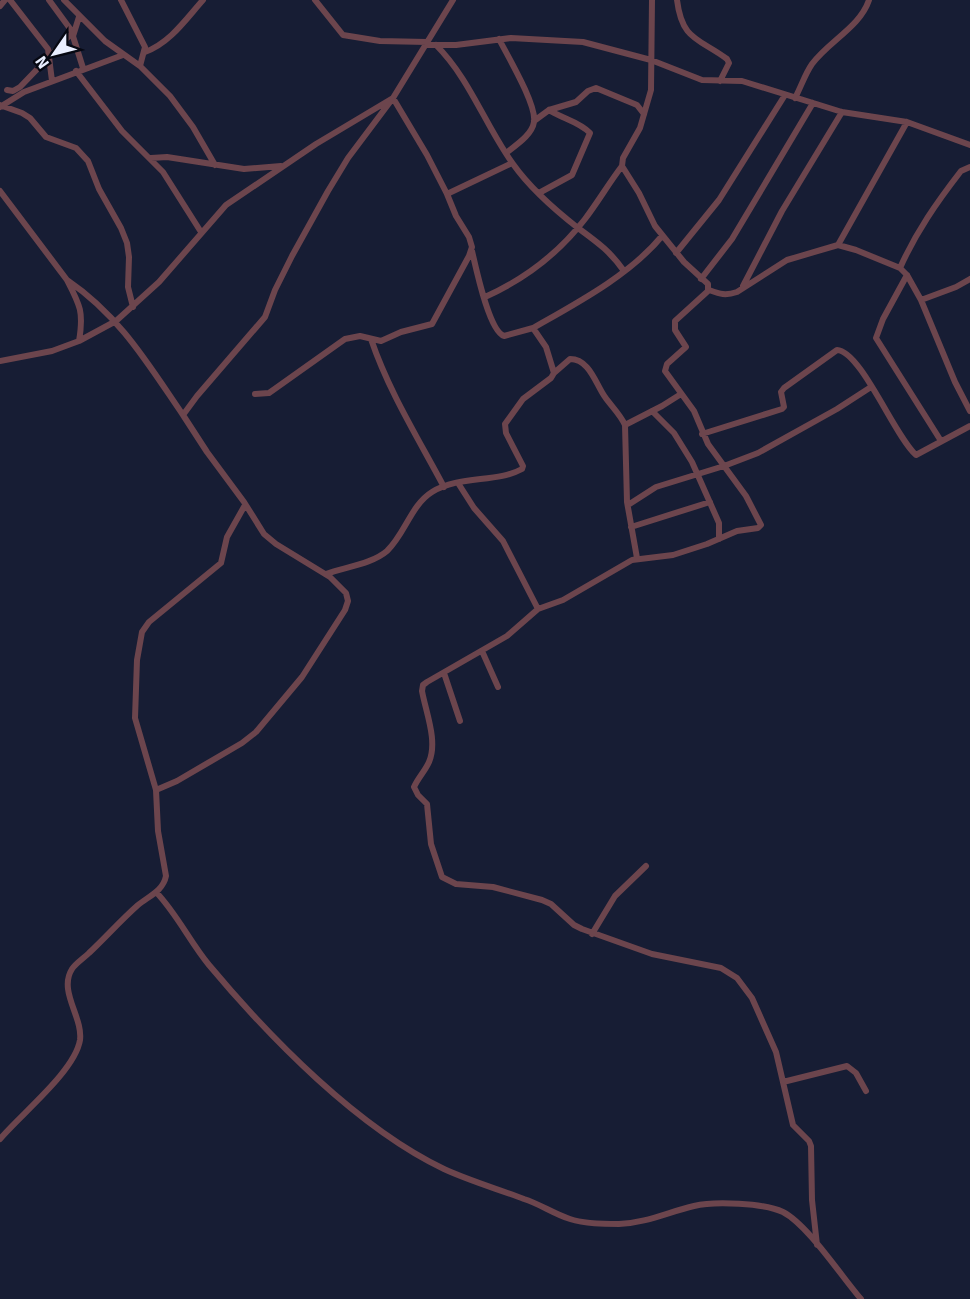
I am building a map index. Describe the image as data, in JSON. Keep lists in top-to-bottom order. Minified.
{"north":"bottom left"}
